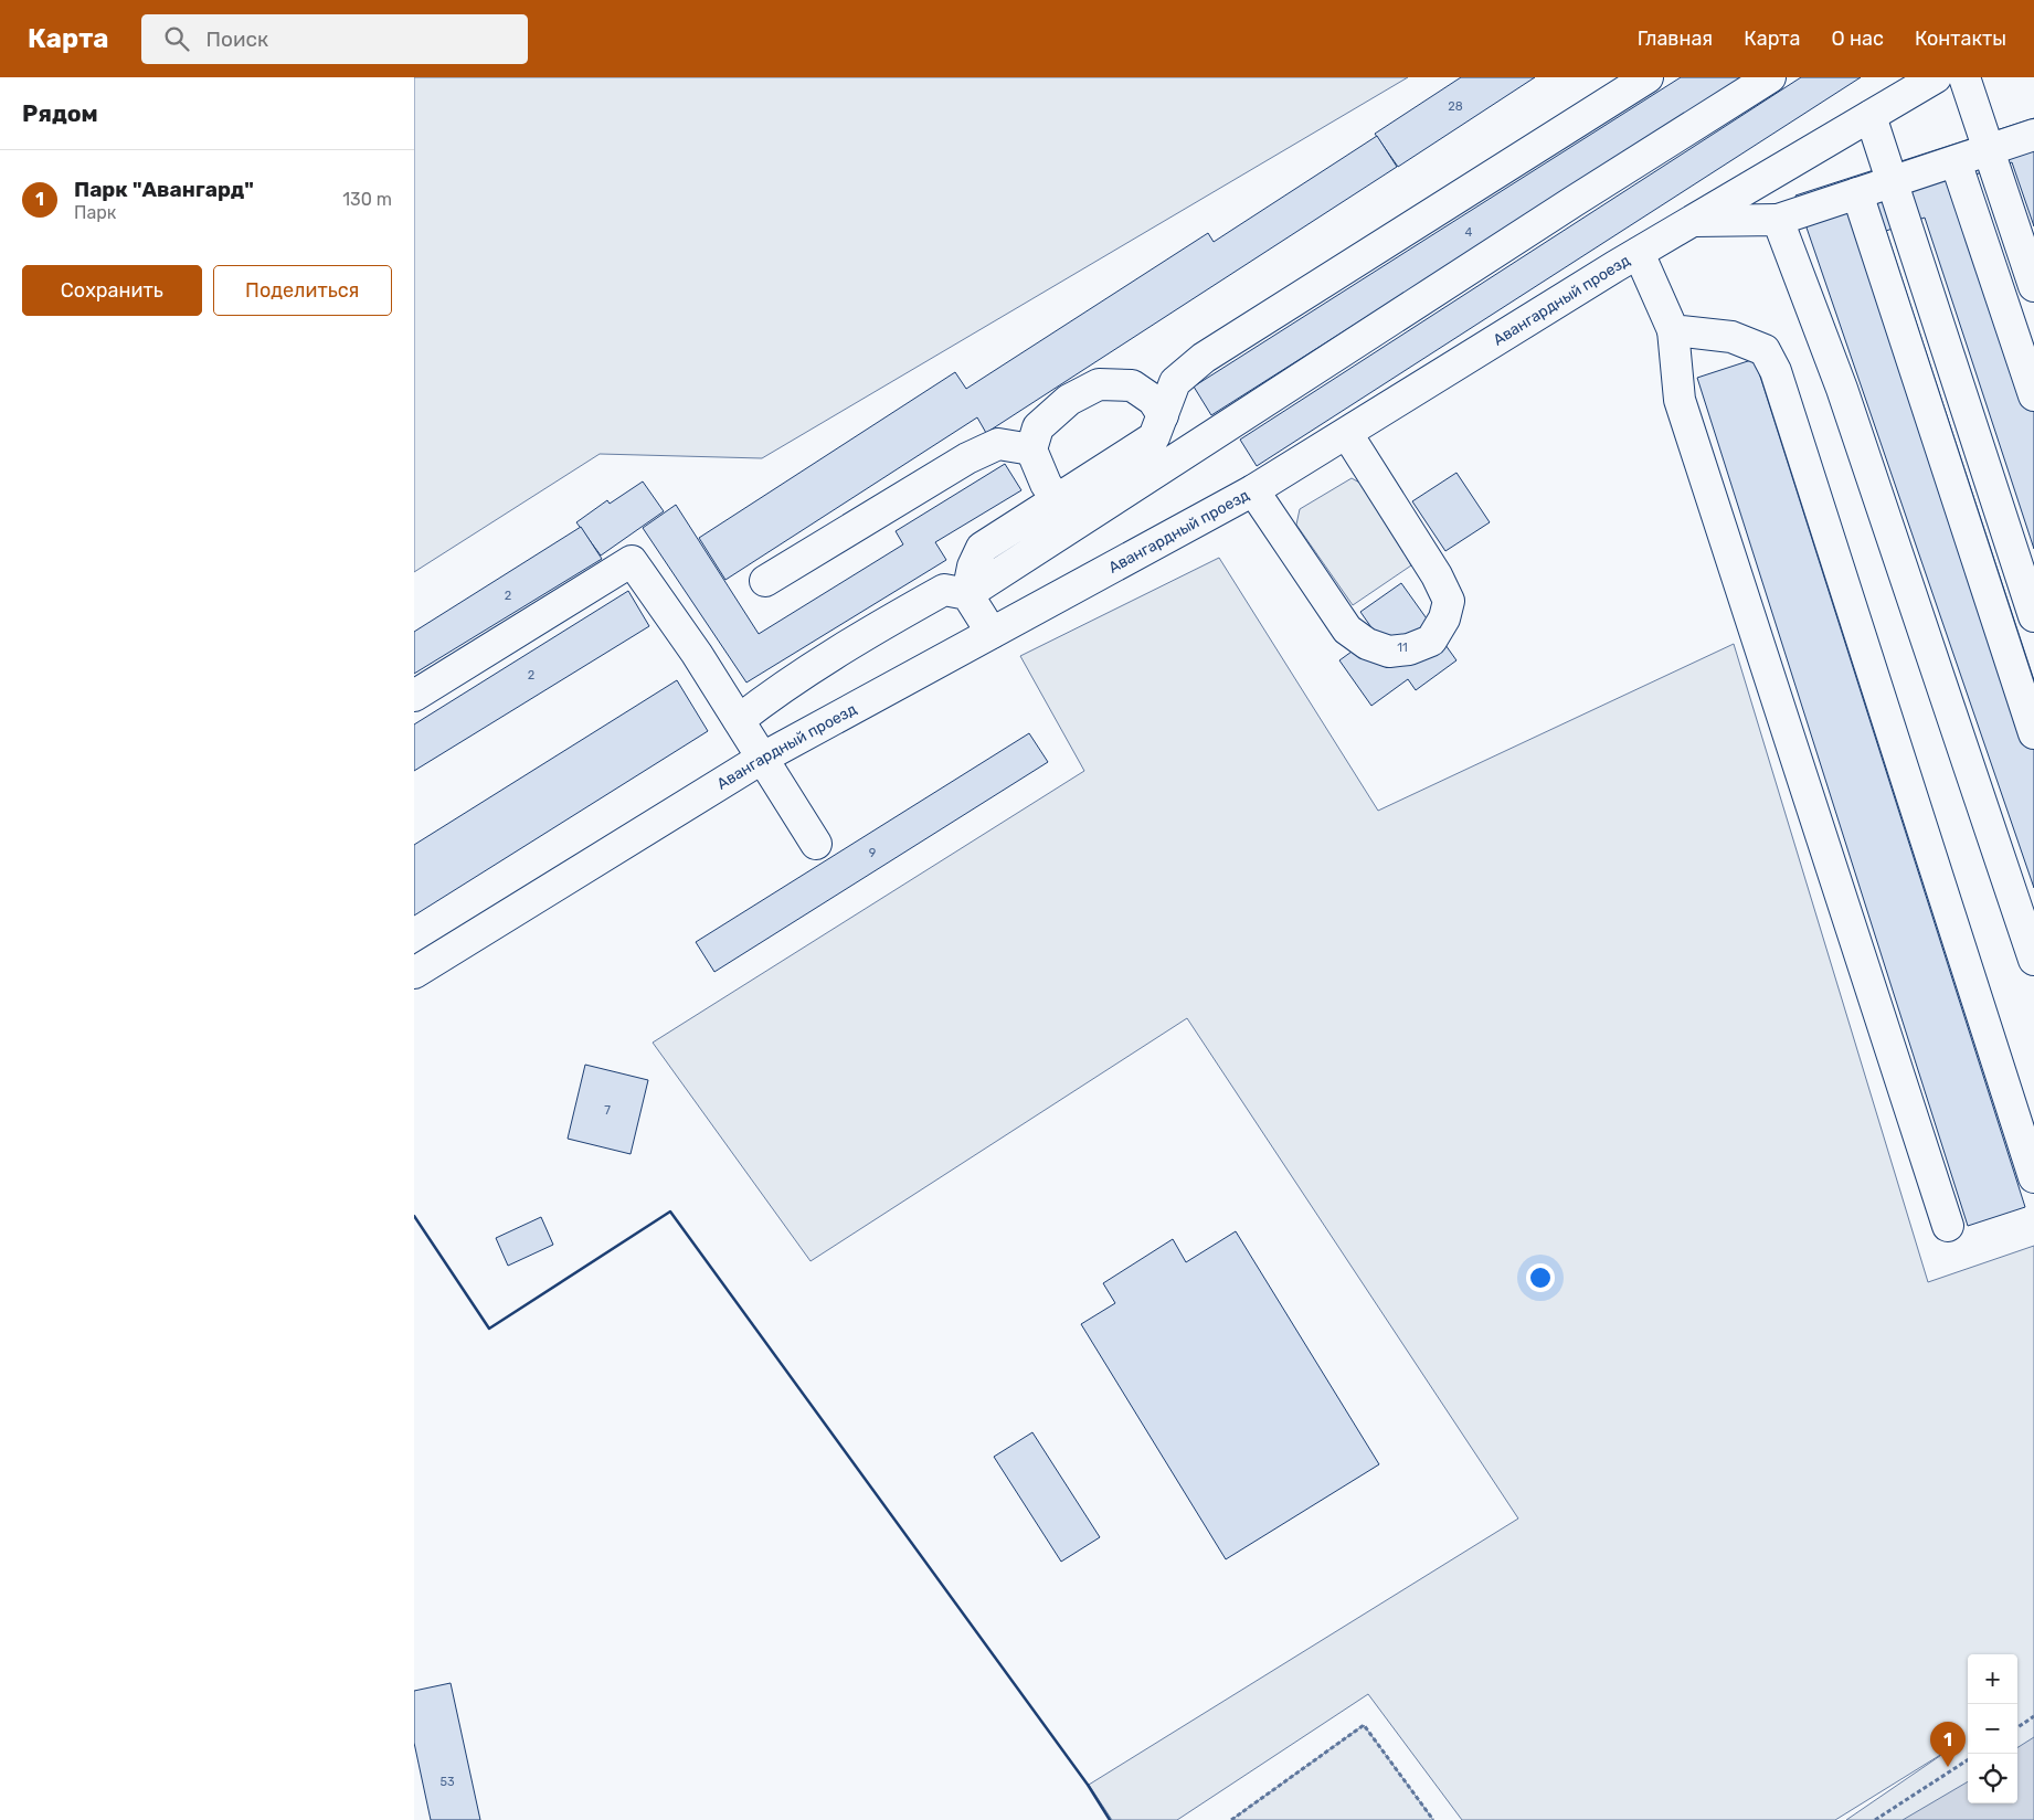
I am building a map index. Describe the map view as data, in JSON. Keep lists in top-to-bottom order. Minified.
{"streets":{"street":["Авангардный проезд"]},"house_numbers":["28","4","2","11","2","9","7","53"],"page":{"header":"Карта","search":"Поиск","nav":["Главная","Карта","О нас","Контакты"],"heading":"Рядом","list":[{"mark":"1","name":"Парк \"Авангард\"","note":"Парк","value":"130 m"}],"buttons":["Сохранить","Поделиться"],"map_buttons":["+","−"],"pins":"1"}}
